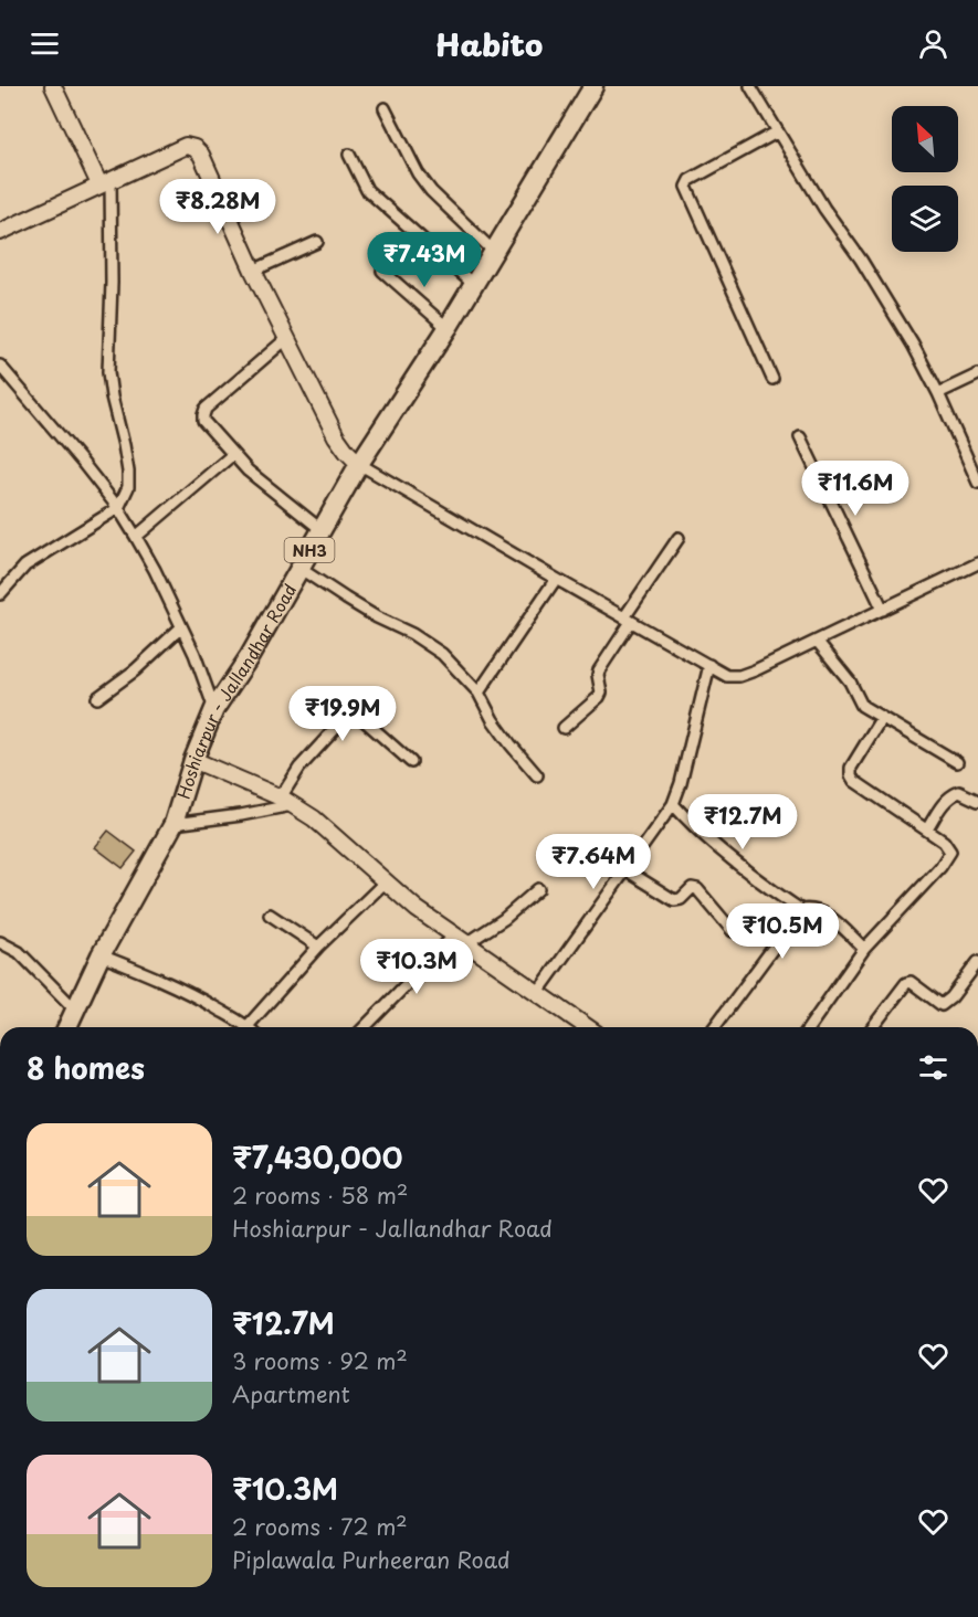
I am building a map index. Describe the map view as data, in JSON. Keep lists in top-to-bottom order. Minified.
{"streets":{"highway":["NH3","Hoshiarpur - Jallandhar Road"]},"north":"top left","page":{"header":"Habito","price":["₹8.28M","₹7.43M","₹11.6M","₹19.9M","₹12.7M","₹7.64M","₹10.5M","₹10.3M"],"heading":"8 homes","list":[{"name":"₹7,430,000","note":"2 rooms · 58 m² · Hoshiarpur - Jallandhar Road"},{"name":"₹12.7M","note":"3 rooms · 92 m² · Apartment"},{"name":"₹10.3M","note":"2 rooms · 72 m² · Piplawala Purheeran Road"}]}}
